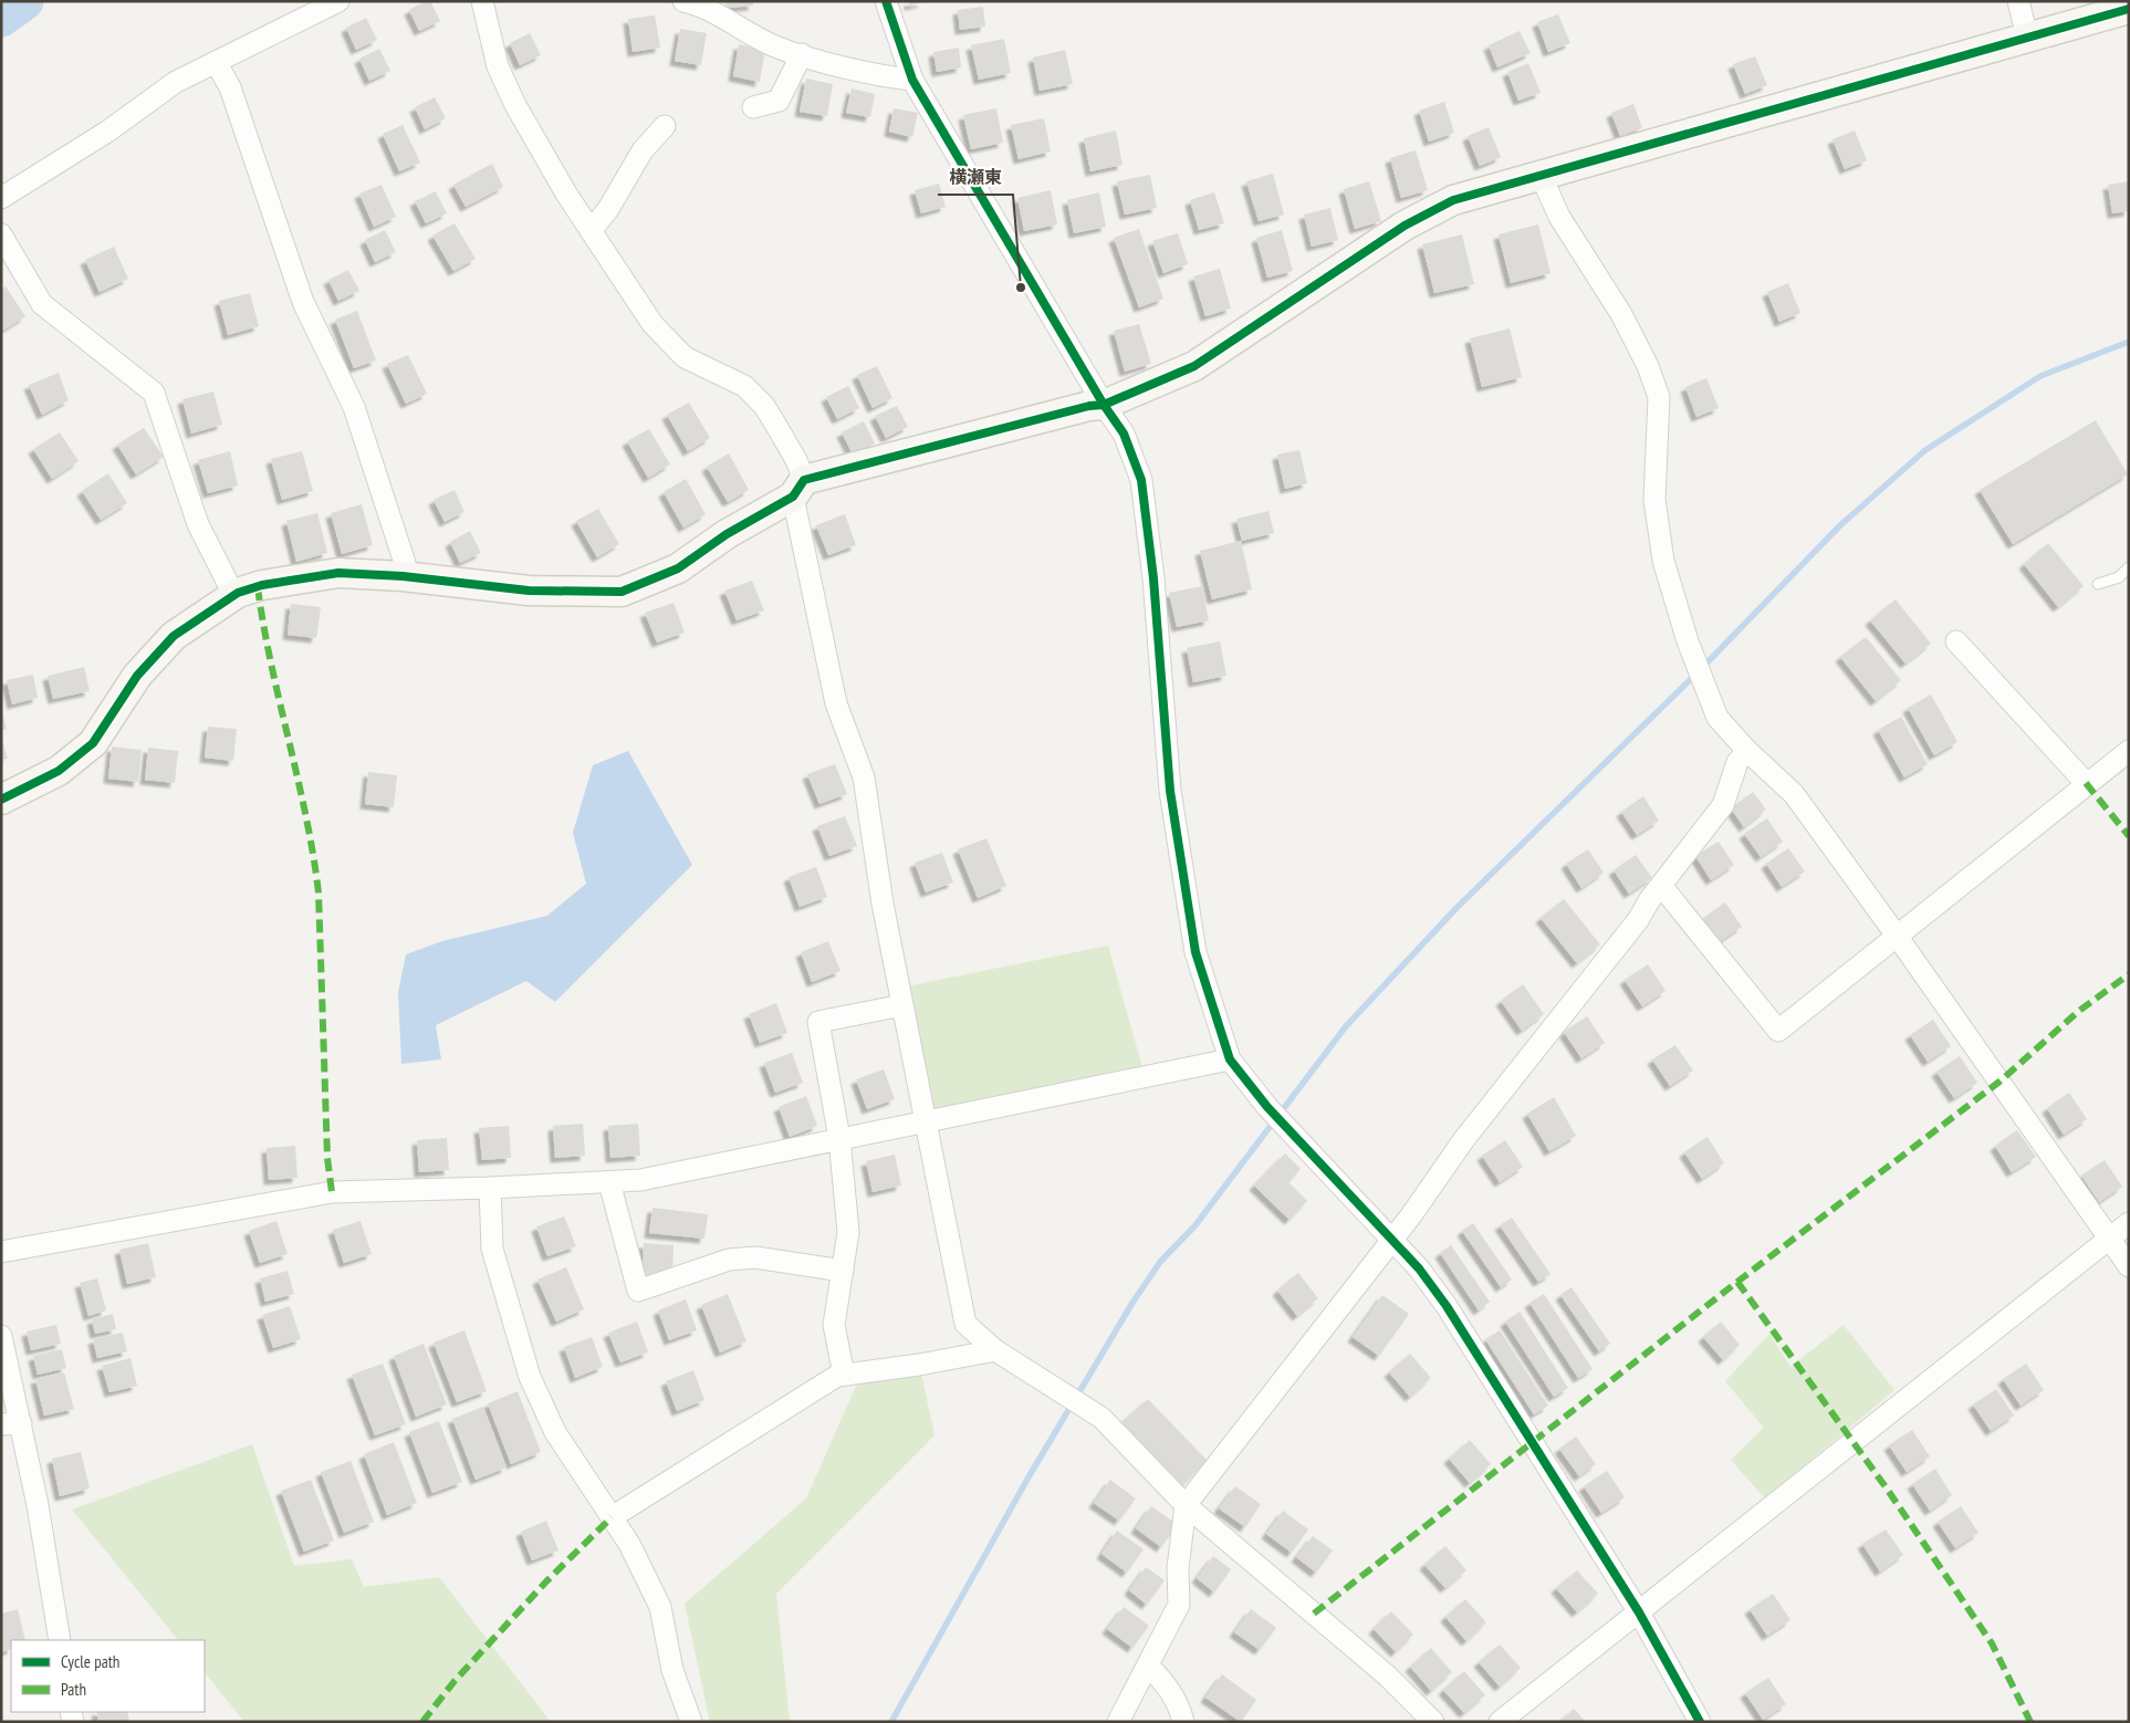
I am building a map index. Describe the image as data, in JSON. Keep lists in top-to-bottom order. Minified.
{"places":["横瀬東"],"legend":["Cycle path","Path"]}
